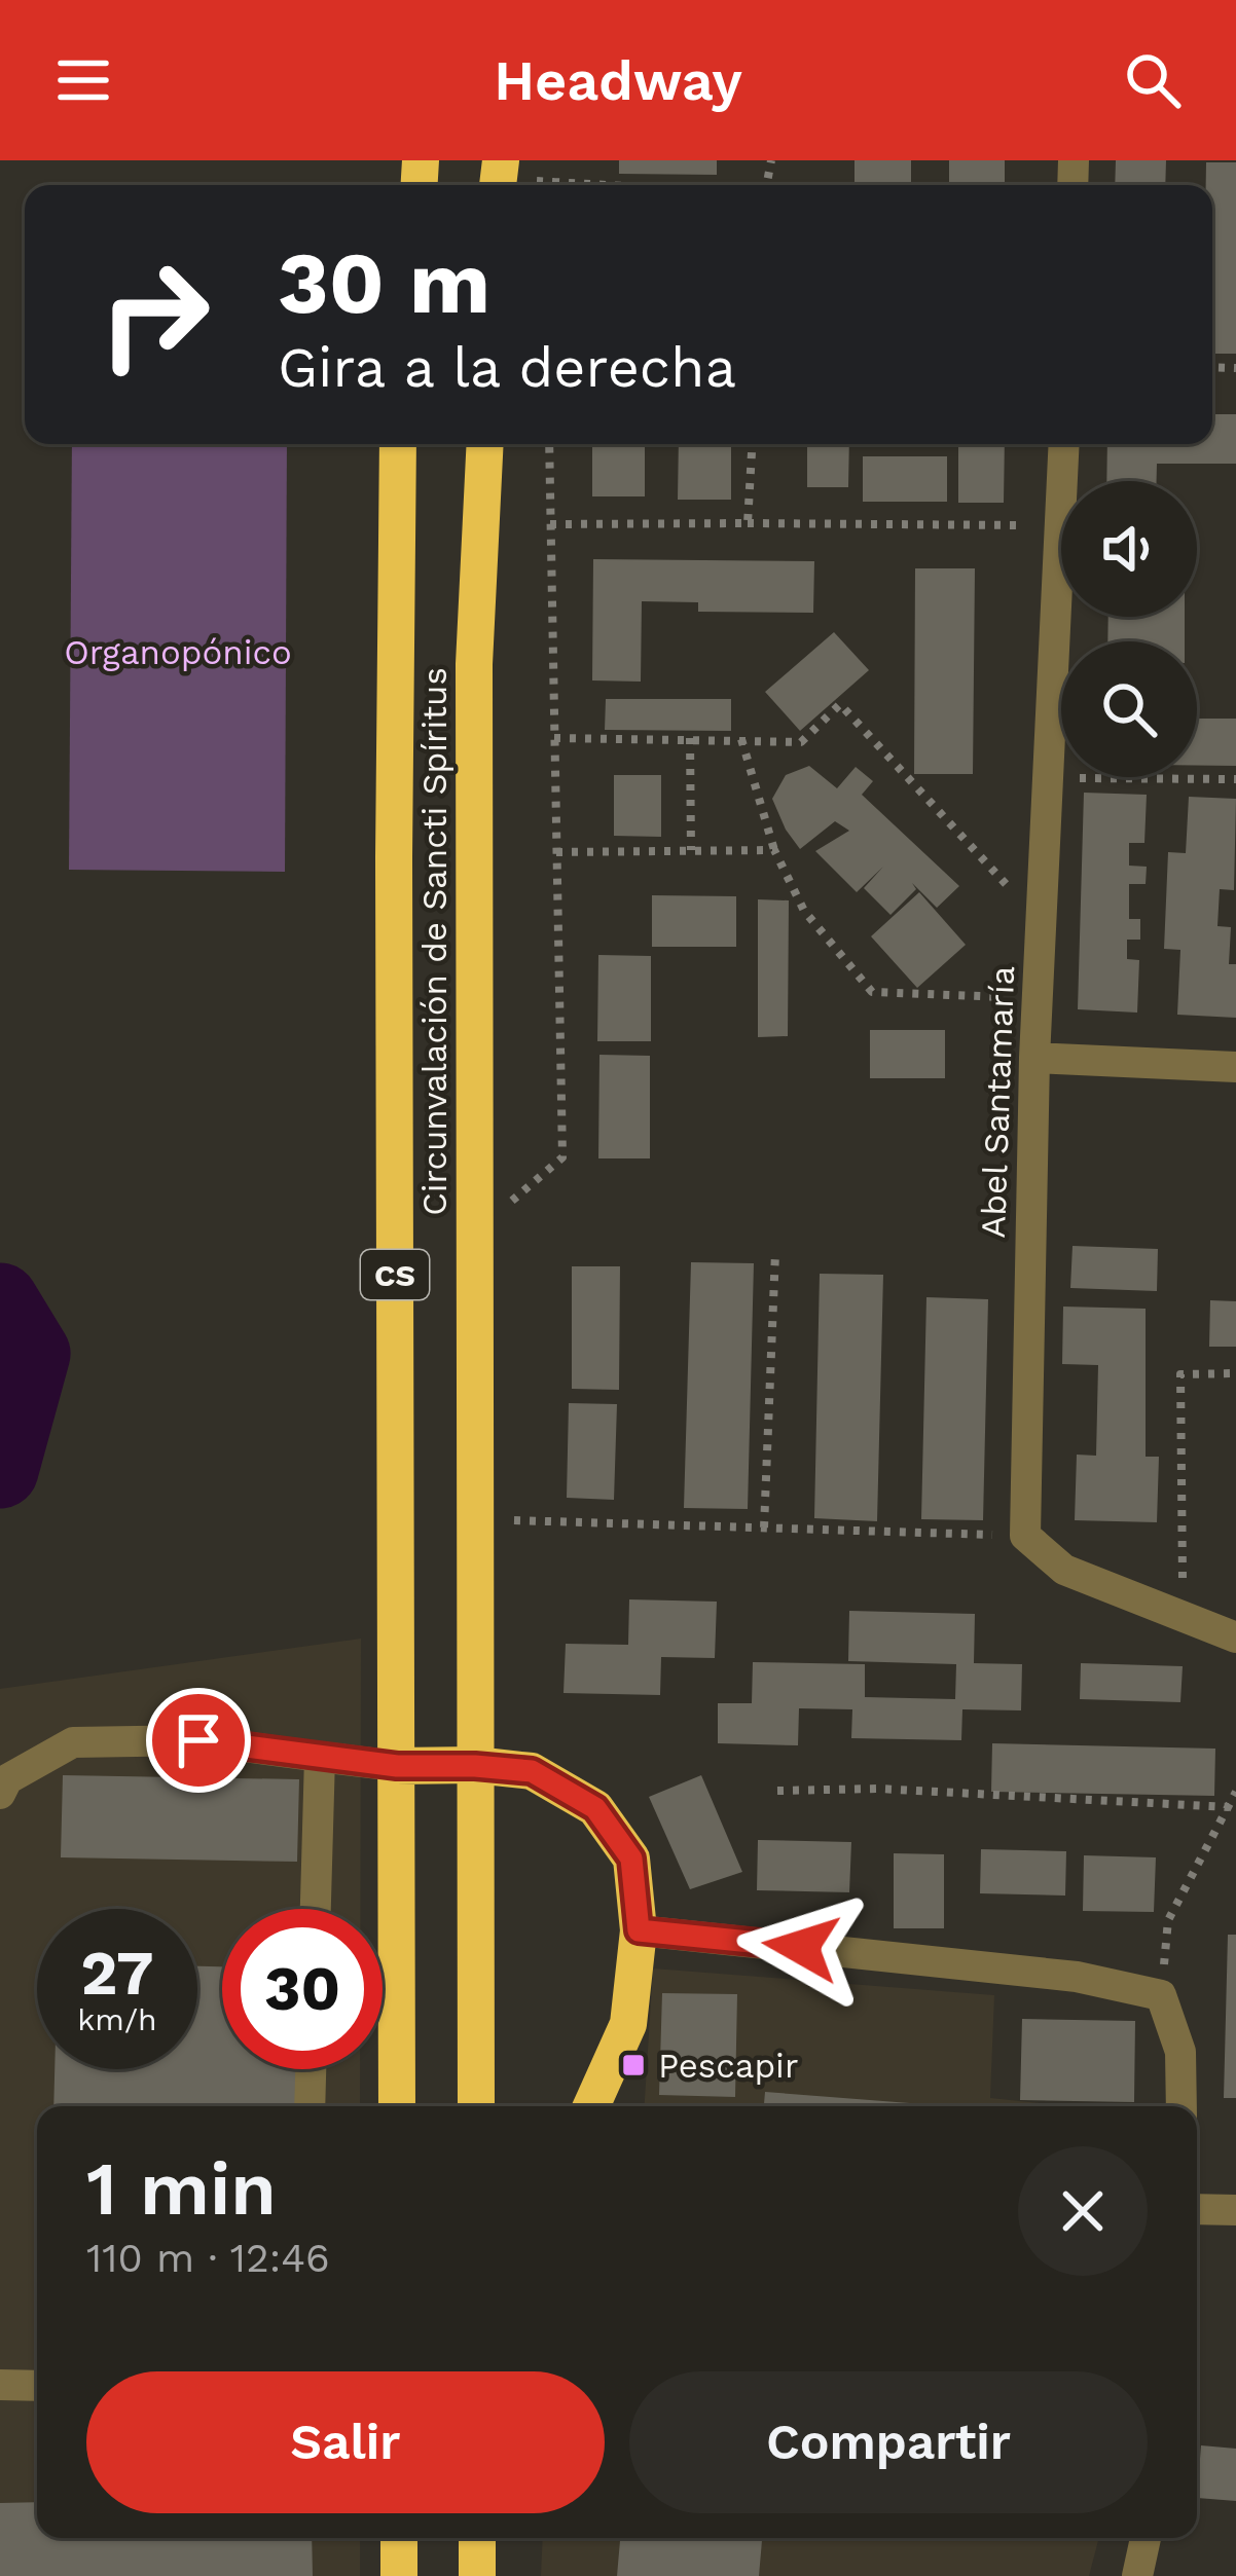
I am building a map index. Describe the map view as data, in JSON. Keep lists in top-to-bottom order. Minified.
{"streets":{"highway":["Circunvalación de Sancti Spíritus","CS"],"street":["Abel Santamaría"]},"parks":["Organopónico"],"places":{"transit":["Pescapir"]},"page":{"header":"Headway","turn":["30 m","Gira a la derecha"],"speed":"27 km/h","limit":"30","heading":["1 min","110 m · 12:46"],"buttons":["Salir","Compartir"]}}
